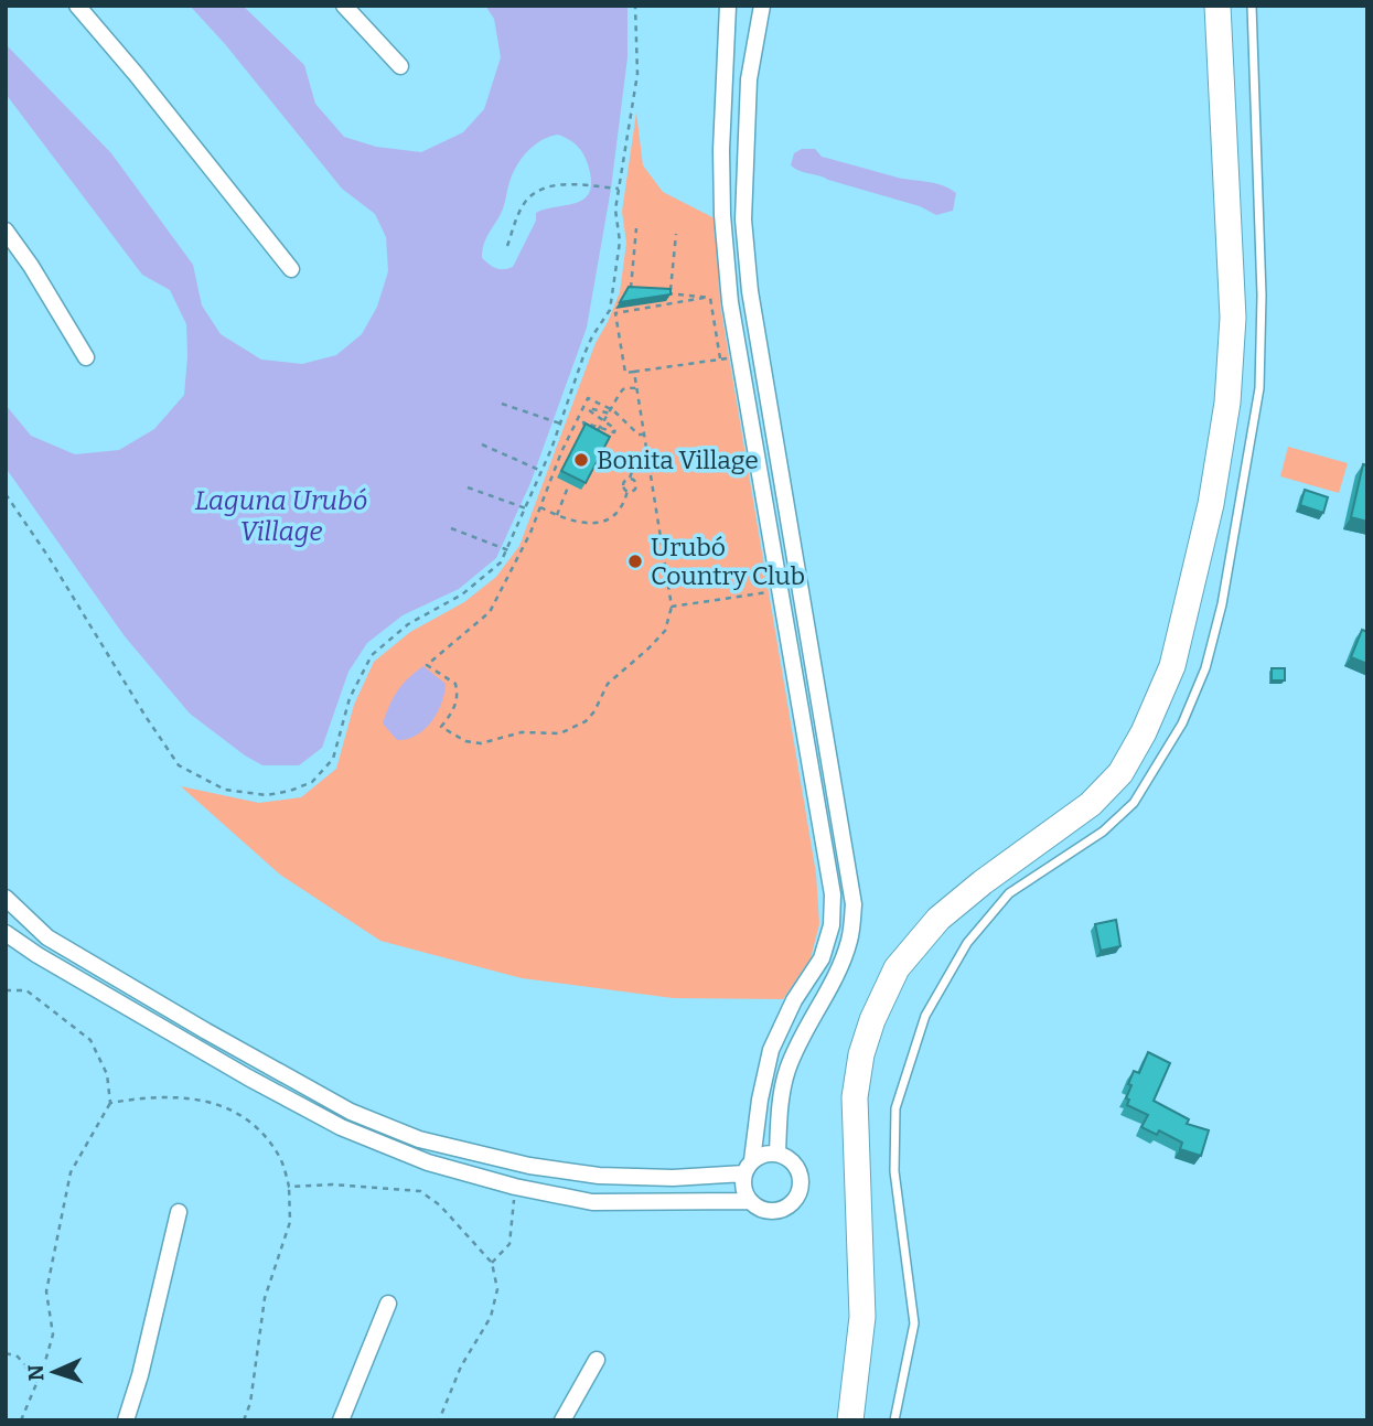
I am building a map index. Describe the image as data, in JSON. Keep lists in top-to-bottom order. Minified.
{"water":["Laguna Urubó Village"],"places":["Bonita Village","Urubó Country Club"],"north":"left"}
